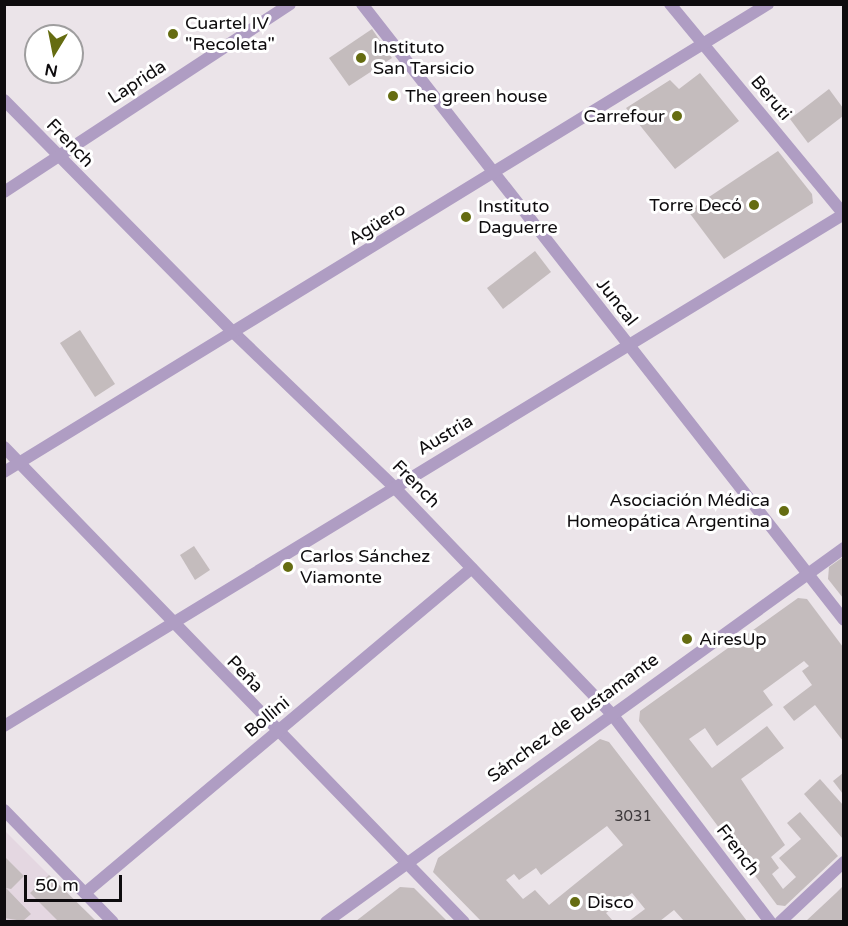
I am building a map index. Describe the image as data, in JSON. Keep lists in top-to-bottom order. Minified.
{"streets":{"street":["Laprida","Beruti","French","Agüero","Juncal","Austria","Peña","Bollini","Sánchez de Bustamante"]},"crossings":[["Laprida","French"],["Beruti","Agüero"],["Beruti","Austria"],["French","Agüero"],["French","Austria"],["French","Bollini"],["French","Sánchez de Bustamante"],["Agüero","Juncal"],["Agüero","Peña"],["Juncal","Austria"],["Juncal","Sánchez de Bustamante"],["Austria","Peña"],["Peña","Bollini"],["Peña","Sánchez de Bustamante"]],"places":["Cuartel IV \"Recoleta\"","Instituto San Tarsicio","The green house","Carrefour","Torre Decó","Instituto Daguerre","Asociación Médica Homeopática Argentina","Carlos Sánchez Viamonte","AiresUp","Disco"],"house_numbers":["3031"],"scale_bar":"50 m","north":"bottom"}
